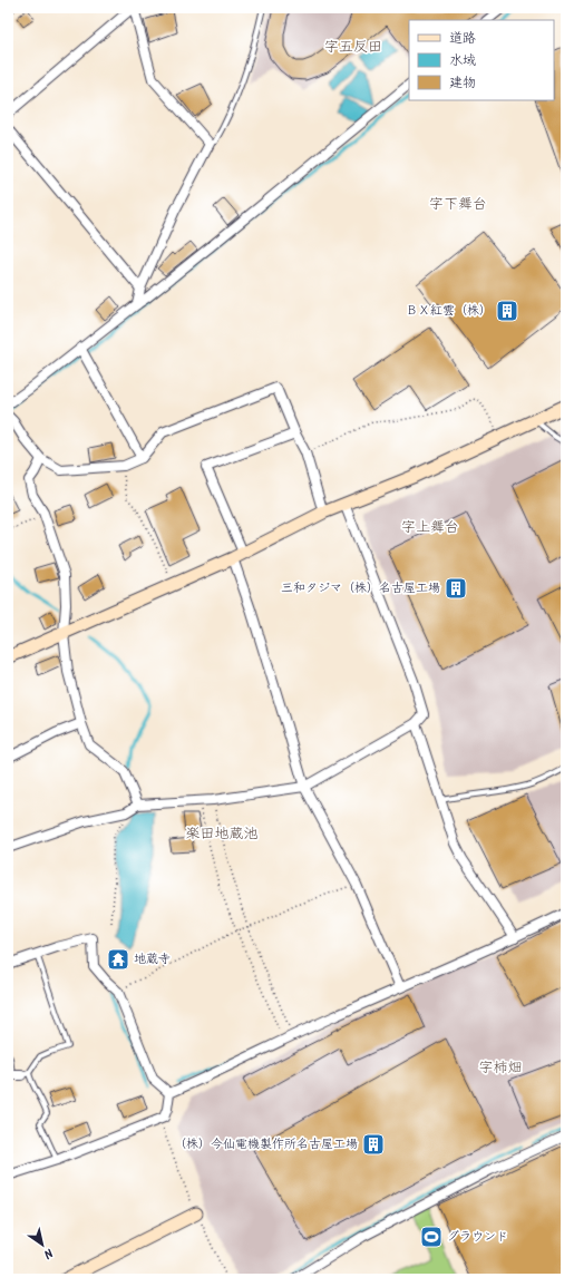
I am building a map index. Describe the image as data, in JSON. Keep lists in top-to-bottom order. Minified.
{"districts":["字五反田","字下舞台","字上舞台","楽田地蔵池","字柿畑"],"places":{"building":["ＢＸ紅雲（株）","三和タジマ（株）名古屋工場","（株）今仙電機製作所名古屋工場"],"temple":["地蔵寺"],"sports":["グラウンド"]},"legend":["道路","水域","建物"],"north":"bottom right"}
